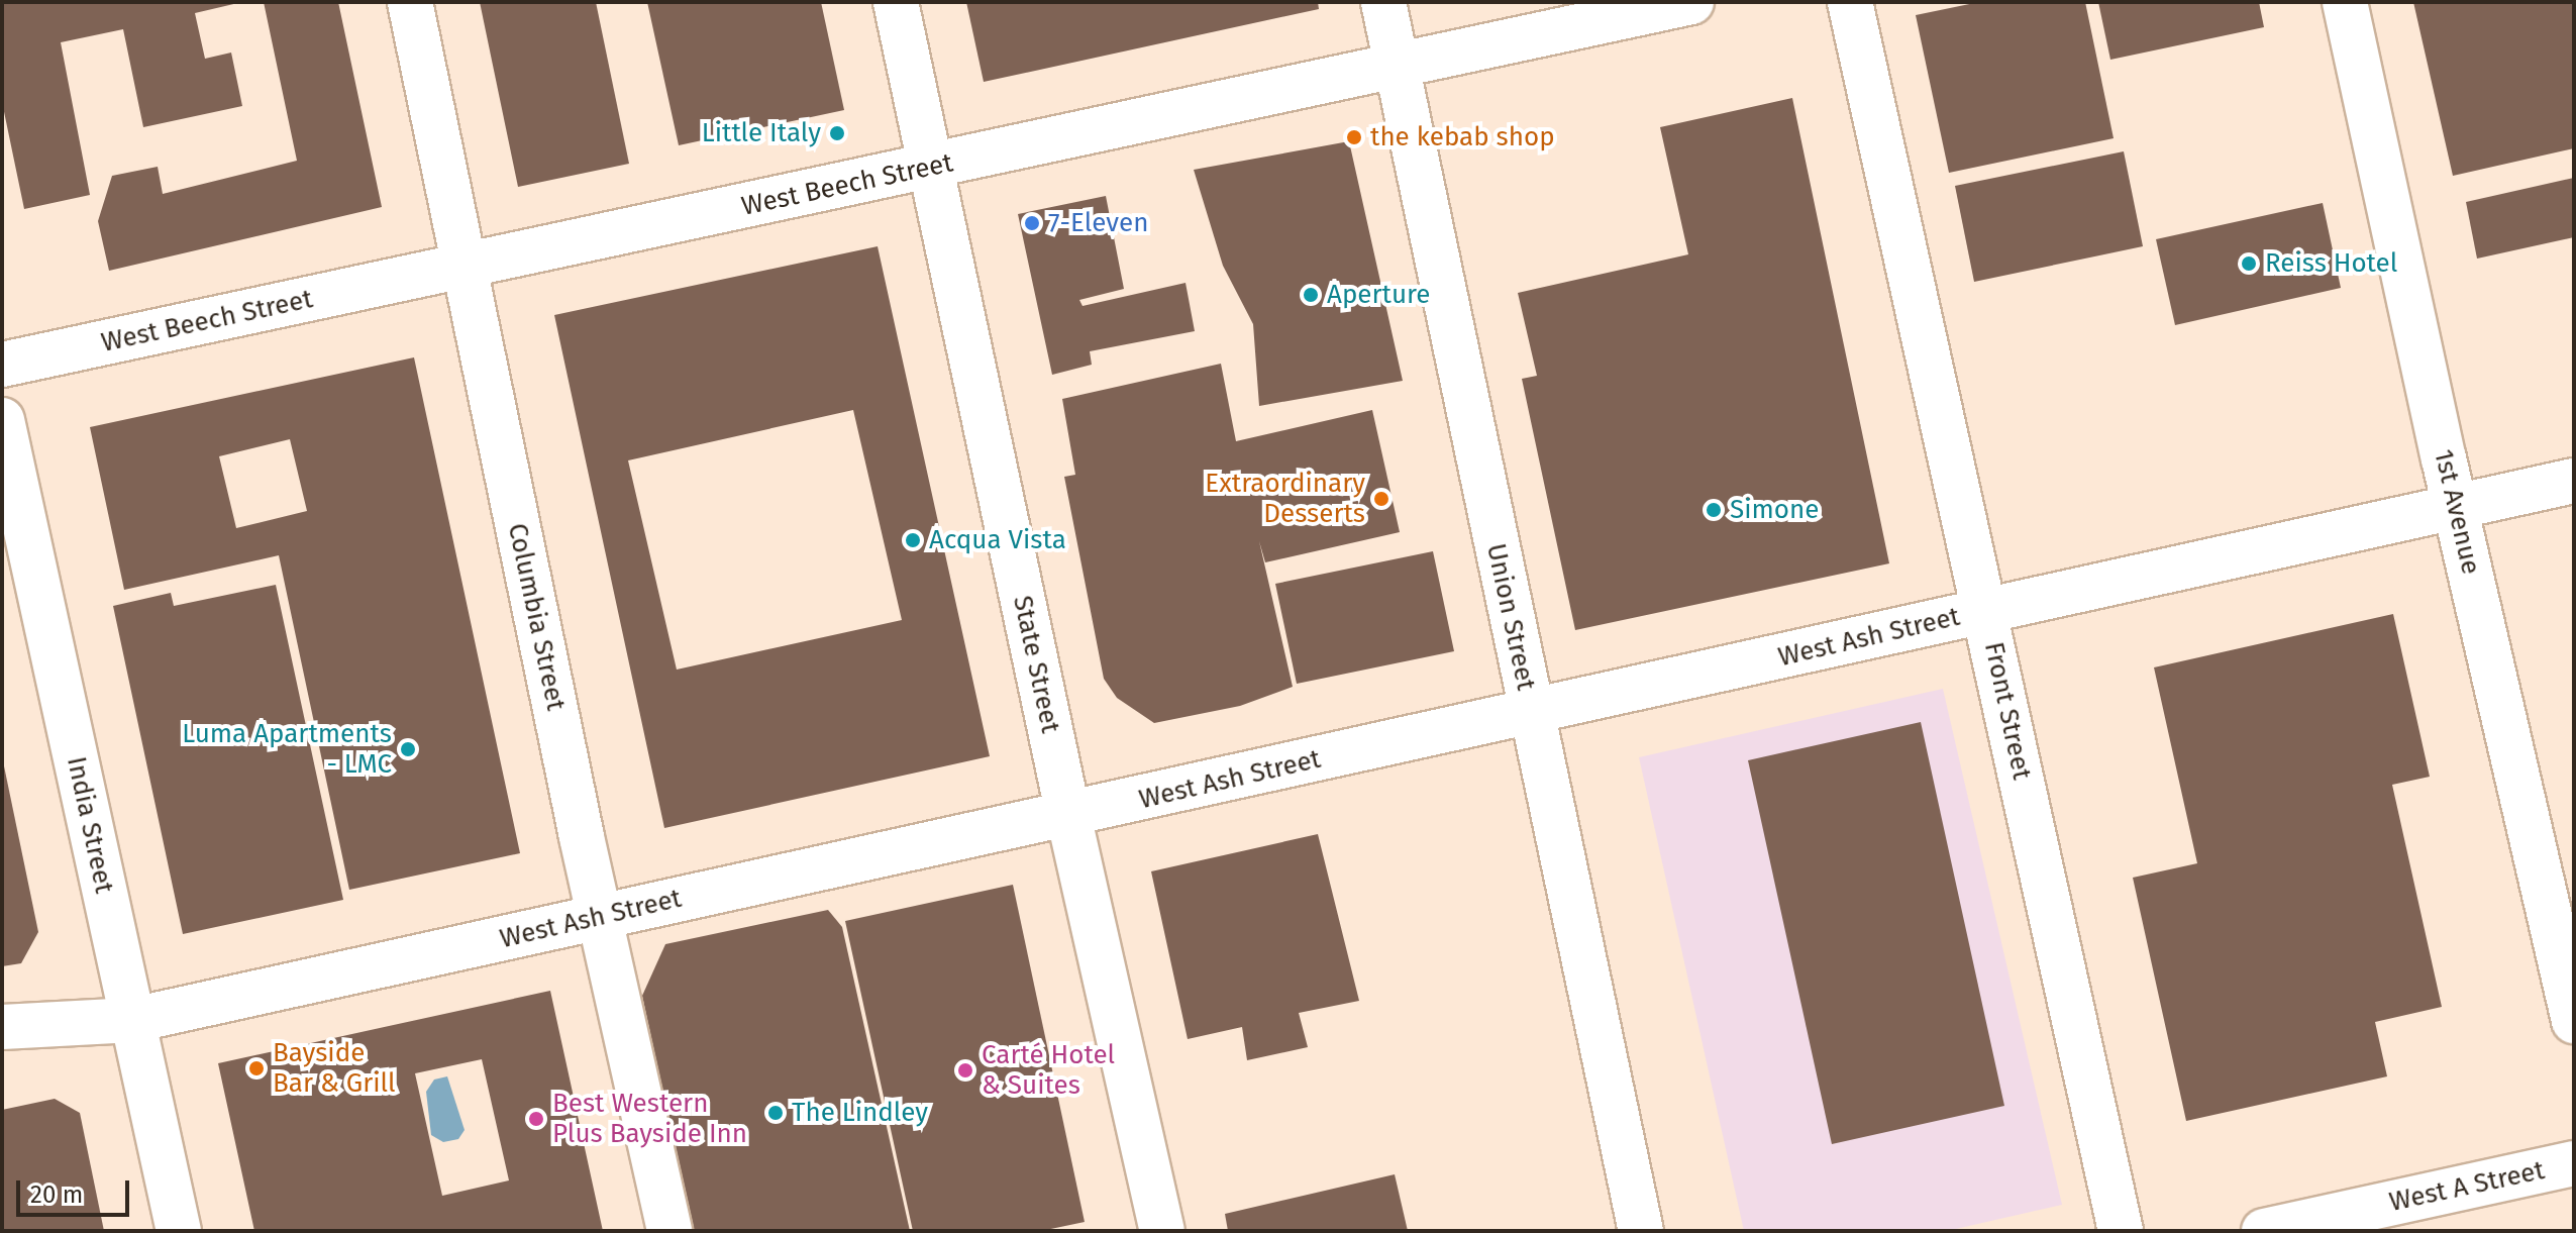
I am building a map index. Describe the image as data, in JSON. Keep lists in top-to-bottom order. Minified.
{"streets":{"main road":["West Beech Street","1st Avenue","Columbia Street","Union Street","West Ash Street","State Street","Front Street","India Street","West A Street"]},"crossings":[["West Beech Street","Columbia Street"],["West Beech Street","Union Street"],["West Beech Street","State Street"],["1st Avenue","West Ash Street"],["Columbia Street","West Ash Street"],["Union Street","West Ash Street"],["West Ash Street","State Street"],["West Ash Street","Front Street"],["West Ash Street","India Street"]],"places":["Little Italy","the kebab shop","7-Eleven","Reiss Hotel","Aperture","Extraordinary Desserts","Simone","Acqua Vista","Luma Apartments - LMC","Bayside Bar & Grill","Carté Hotel & Suites","The Lindley","Best Western Plus Bayside Inn"],"scale_bar":"20 m"}
